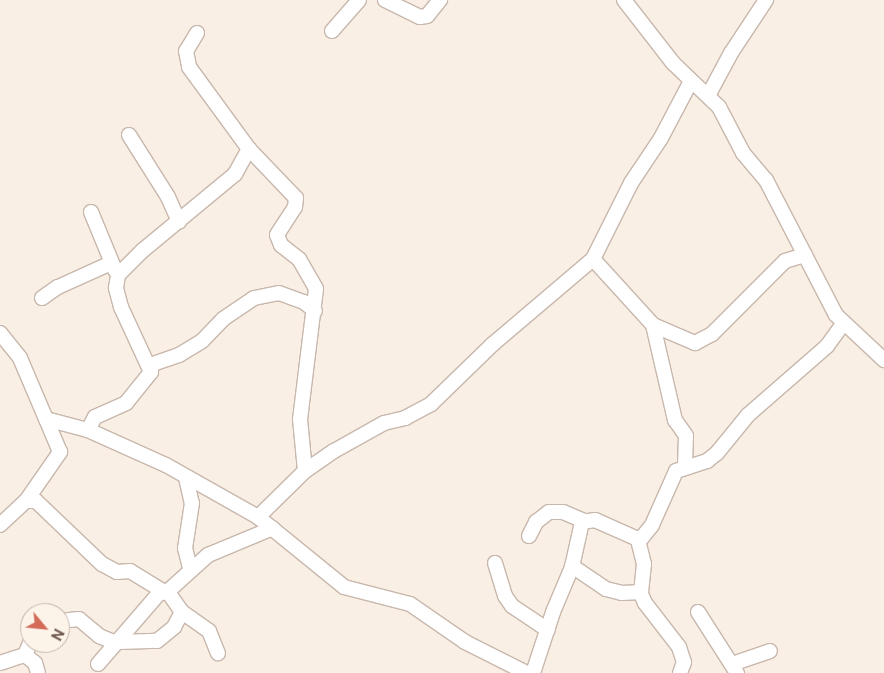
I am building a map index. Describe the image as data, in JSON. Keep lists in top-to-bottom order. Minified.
{"north":"bottom right"}
